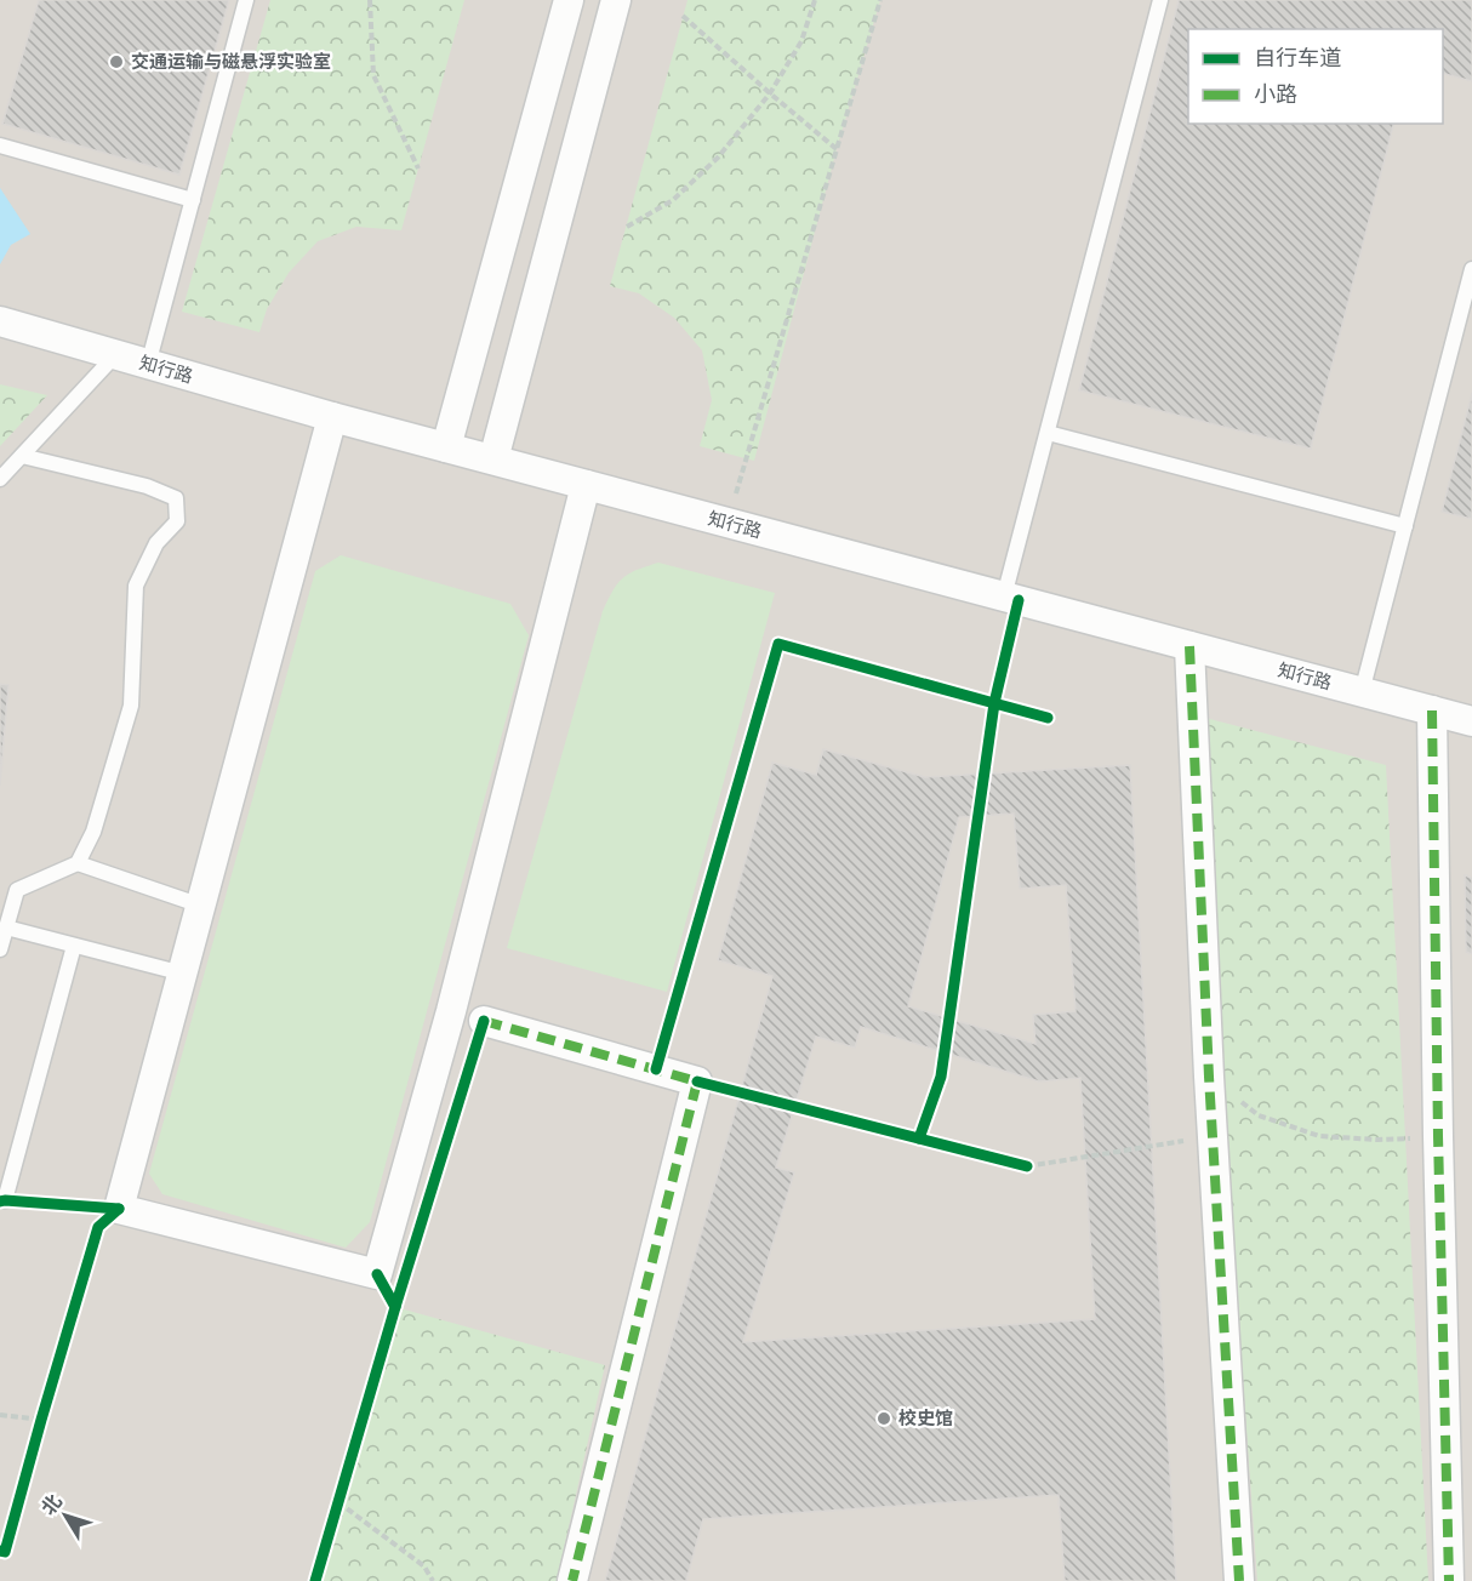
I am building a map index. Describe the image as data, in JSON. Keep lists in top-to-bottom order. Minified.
{"streets":{"street":["知行路"]},"places":["交通运输与磁悬浮实验室","校史馆"],"legend":["自行车道","小路"],"north":"top left"}
